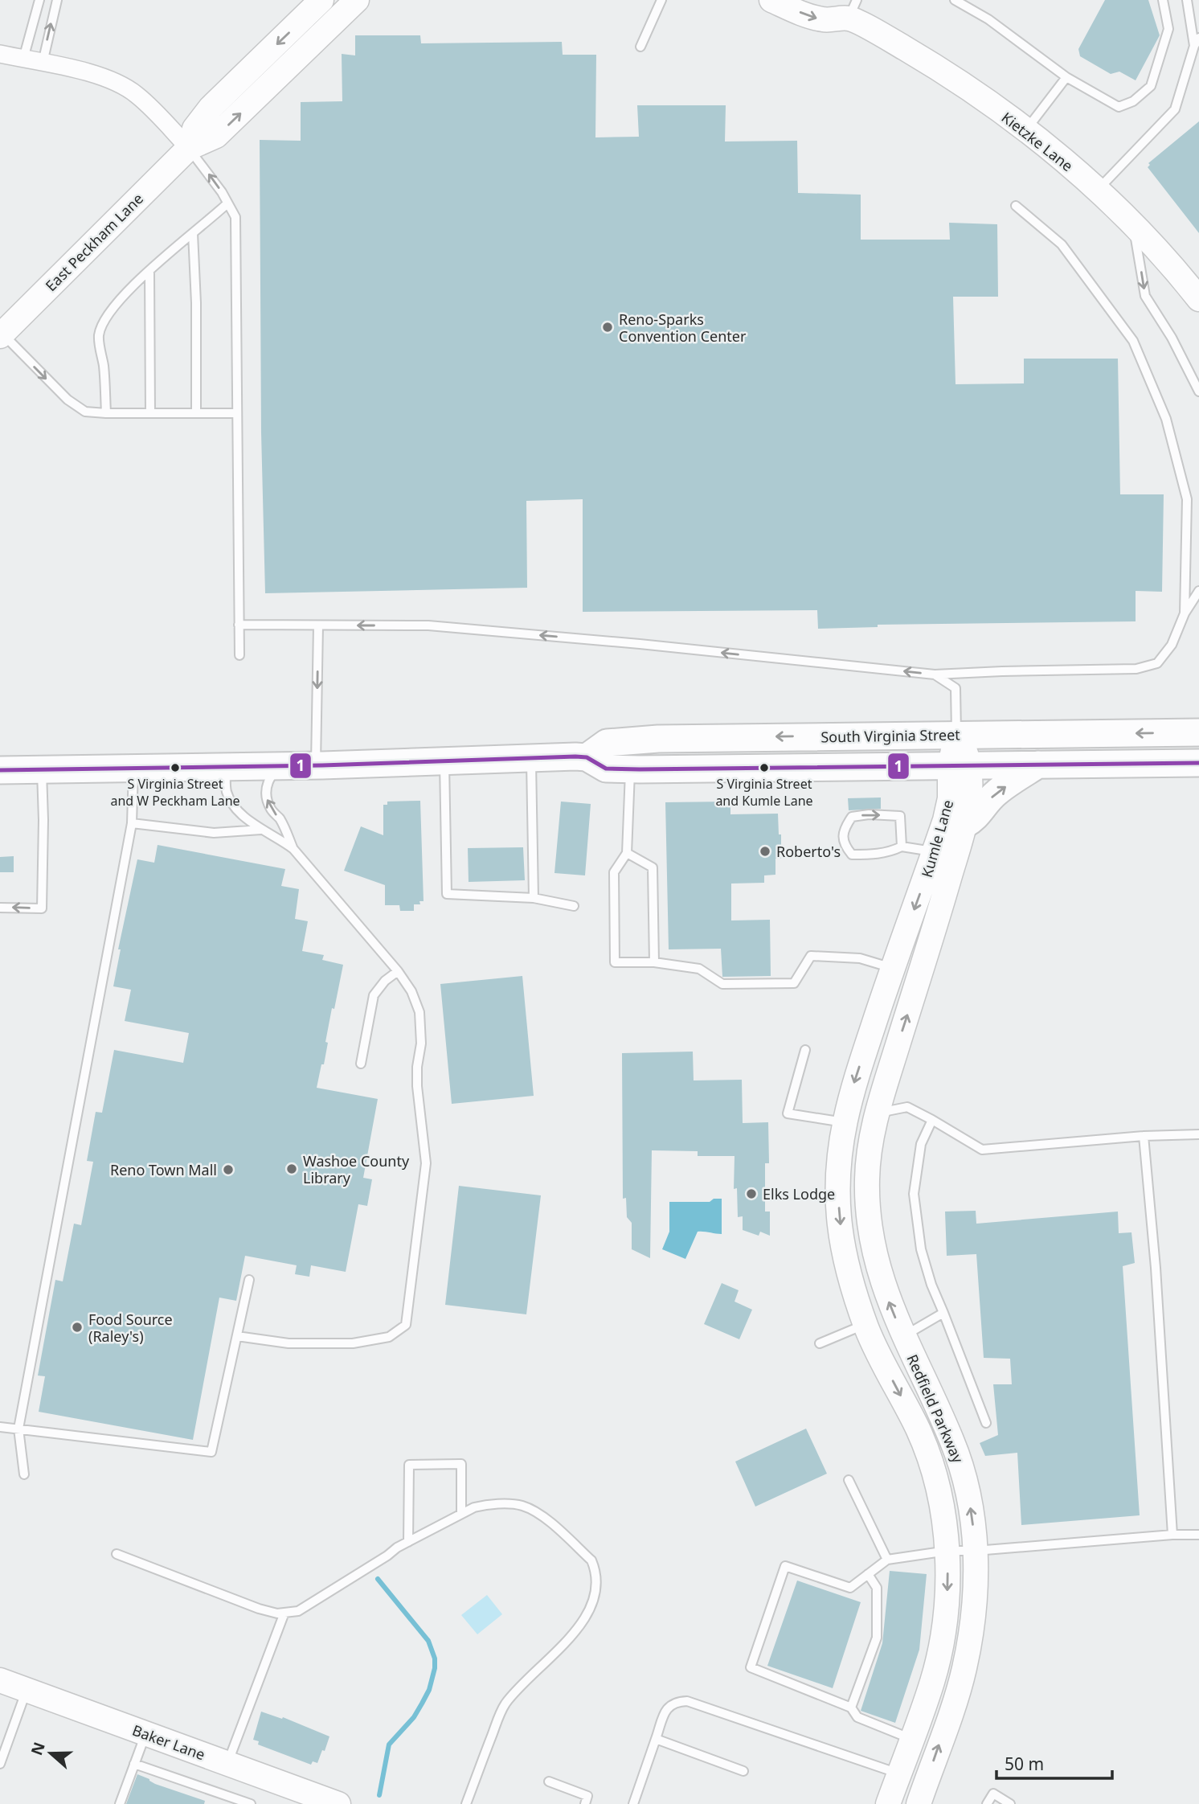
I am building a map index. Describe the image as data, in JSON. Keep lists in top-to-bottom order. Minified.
{"streets":{"main road":["South Virginia Street"],"street":["Kietzke Lane","East Peckham Lane","Kumle Lane","Redfield Parkway","Baker Lane"]},"crossings":[["South Virginia Street","Kumle Lane"],["Kumle Lane","Redfield Parkway"]],"places":["Reno-Sparks Convention Center","S Virginia Street and W Peckham Lane","S Virginia Street and Kumle Lane","Roberto's","Washoe County Library","Reno Town Mall","Elks Lodge","Food Source (Raley's)"],"lines":["transit line 1"],"scale_bar":"50 m","north":"left"}
